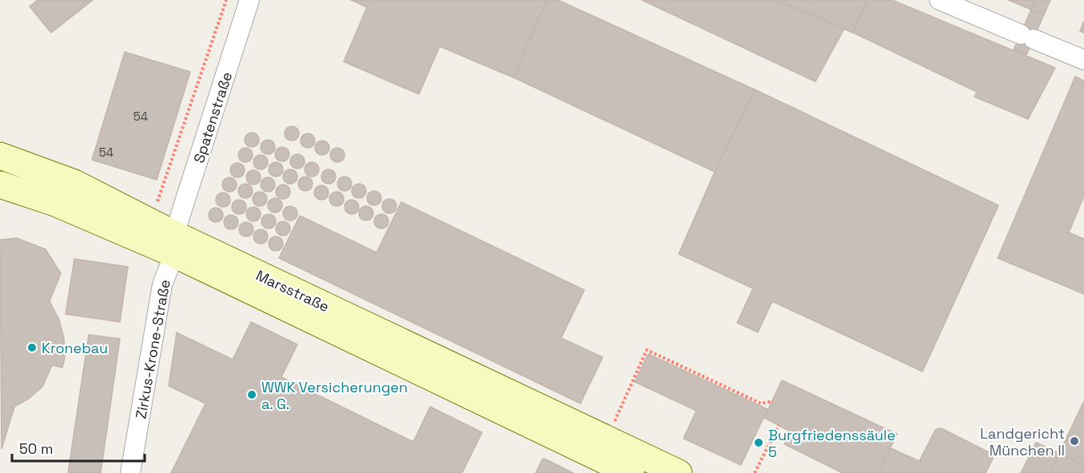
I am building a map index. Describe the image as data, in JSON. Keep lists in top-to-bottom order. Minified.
{"streets":{"main road":["Marsstraße"],"street":["Spatenstraße","Zirkus-Krone-Straße"]},"crossings":[["Spatenstraße","Marsstraße"],["Spatenstraße","Zirkus-Krone-Straße"],["Marsstraße","Zirkus-Krone-Straße"]],"places":["Kronebau","WWK Versicherungen a. G.","Landgericht München II","Burgfriedenssäule 5"],"house_numbers":["54","54"],"scale_bar":"50 m"}
